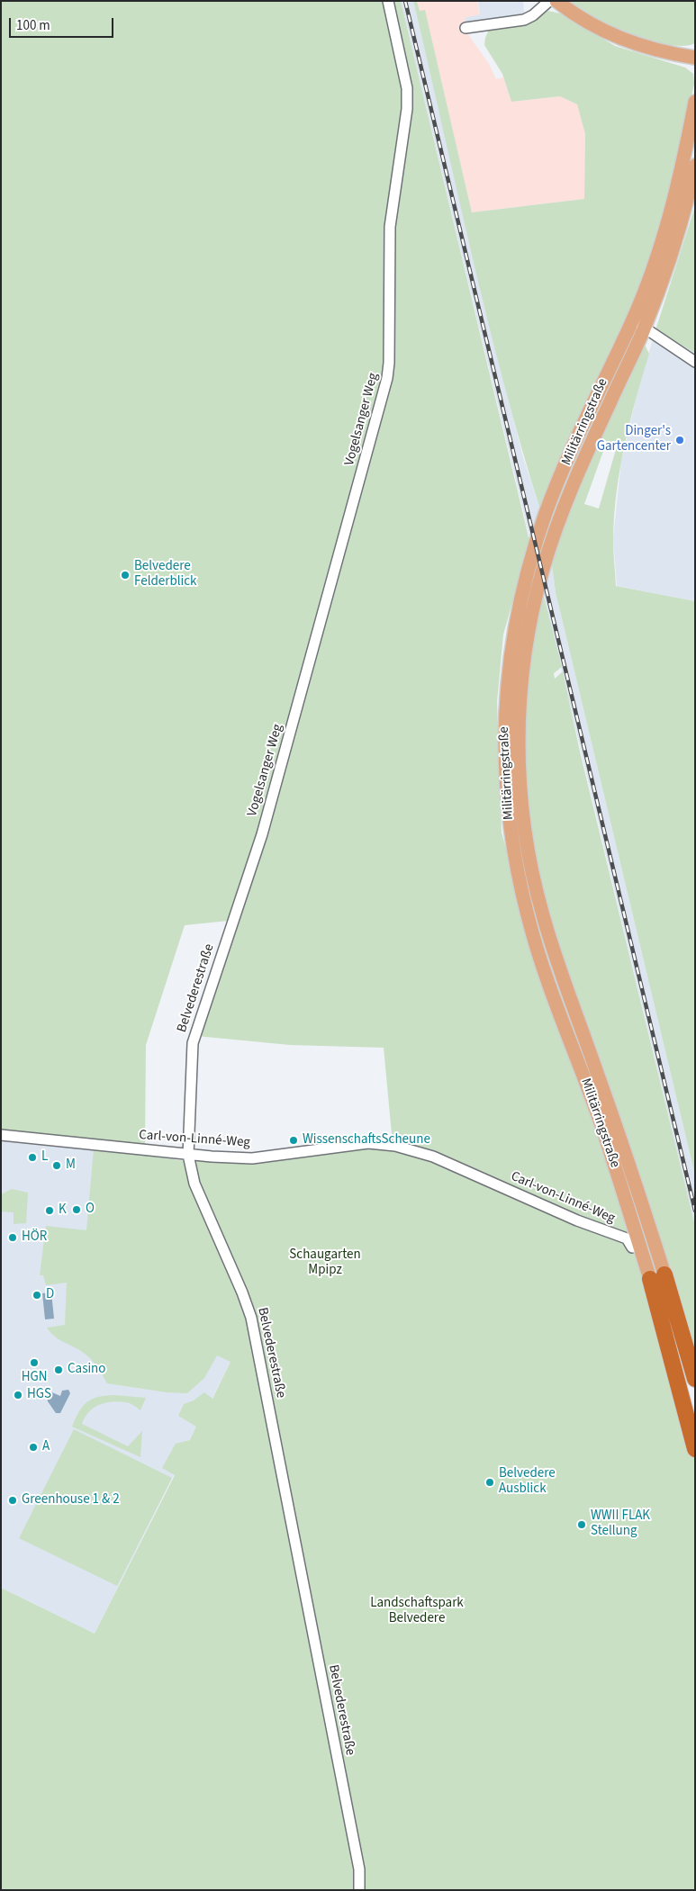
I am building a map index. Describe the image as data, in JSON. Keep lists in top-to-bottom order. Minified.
{"streets":{"highway":["Militärringstraße"],"street":["Vogelsanger Weg","Belvederestraße","Carl-von-Linné-Weg"]},"crossings":[["Vogelsanger Weg","Belvederestraße"],["Belvederestraße","Carl-von-Linné-Weg"]],"parks":["Schaugarten Mpipz","Landschaftspark Belvedere"],"places":["Dinger's Gartencenter","Belvedere Felderblick","WissenschaftsScheune","L","M","O","K","HÖR","D","HGN","Casino","HGS","A","Belvedere Ausblick","Greenhouse 1 & 2","WWII FLAK Stellung"],"scale_bar":"100 m"}
